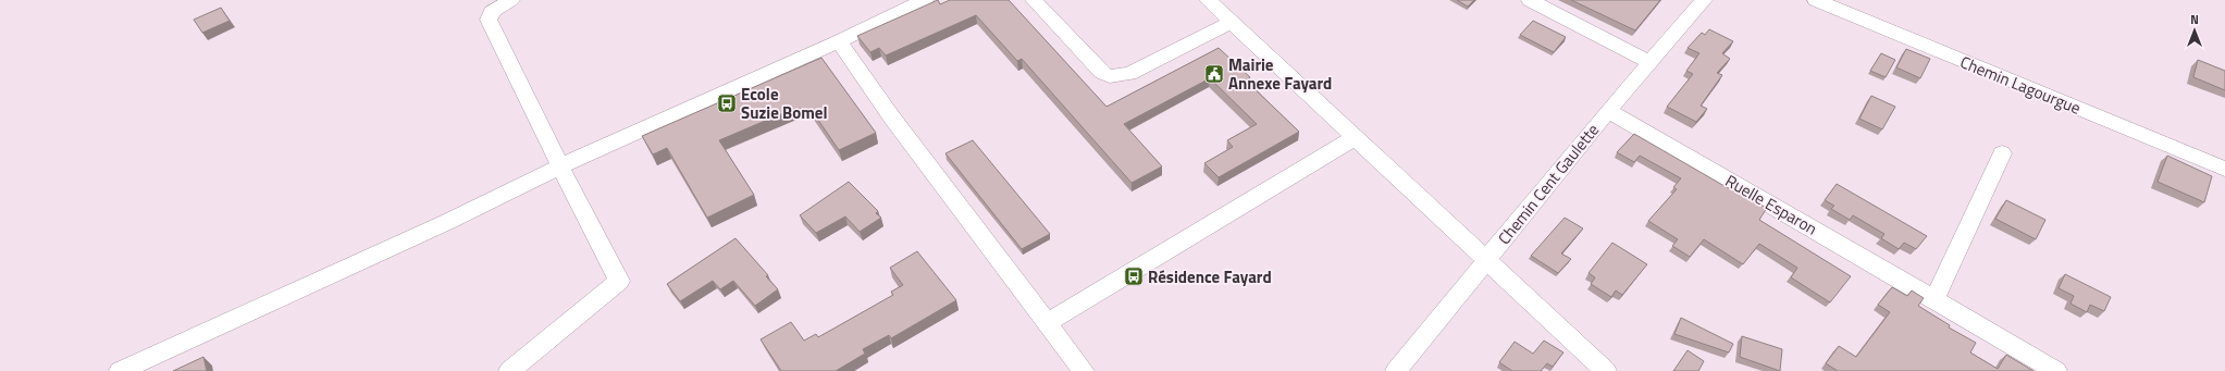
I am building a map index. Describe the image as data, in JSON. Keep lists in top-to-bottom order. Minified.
{"streets":{"street":["Chemin Lagourgue","Chemin Cent Gaulette","Ruelle Esparon"]},"crossings":[["Chemin Cent Gaulette","Ruelle Esparon"]],"places":{"public building":["Mairie Annexe Fayard"],"bus stop":["Ecole Suzie Bomel","Résidence Fayard"]},"north":"top"}
